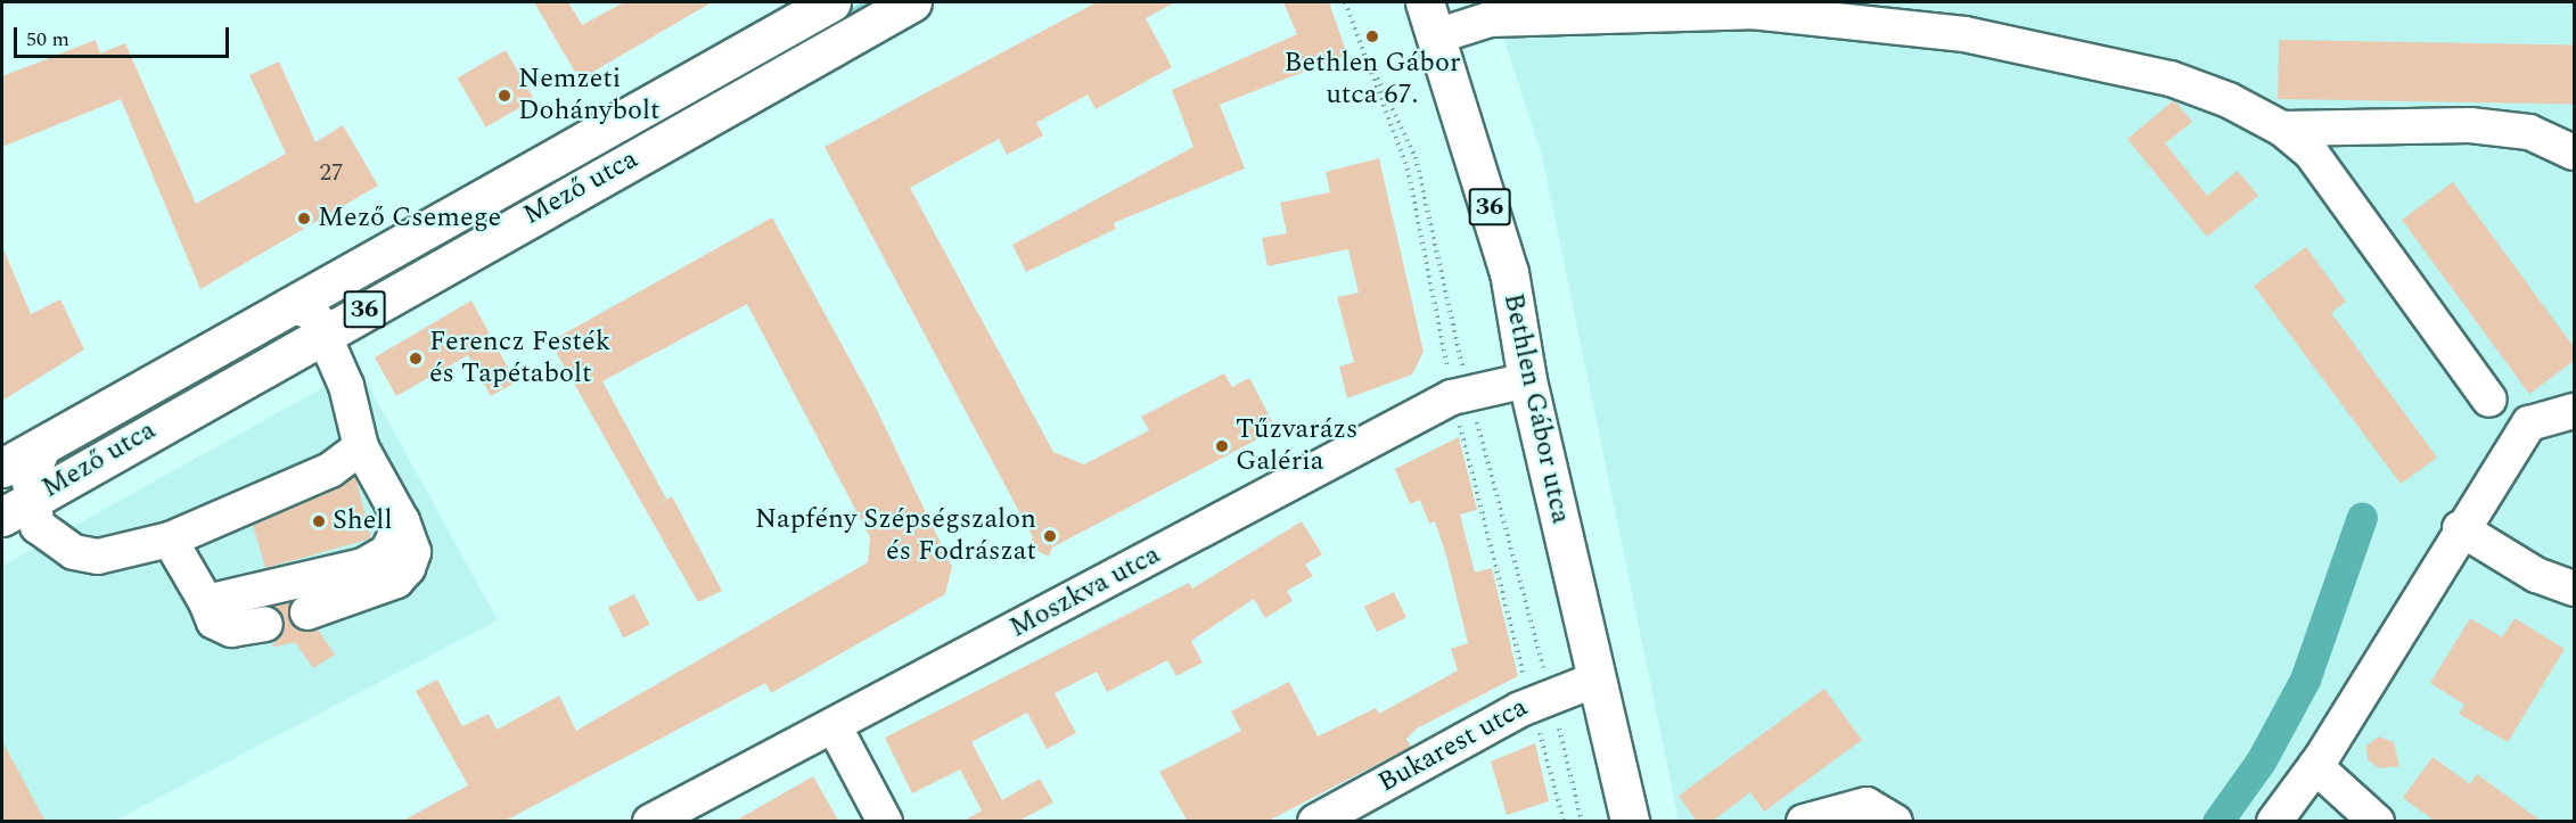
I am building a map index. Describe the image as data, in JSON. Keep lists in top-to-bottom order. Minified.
{"streets":{"main road":["Mező utca","36","Bethlen Gábor utca"],"street":["Moszkva utca","Bukarest utca"]},"crossings":[["Bethlen Gábor utca","Moszkva utca"],["Bethlen Gábor utca","Bukarest utca"]],"places":["Bethlen Gábor utca 67.","Nemzeti Dohánybolt","Mező Csemege","Ferencz Festék és Tapétabolt","Tűzvarázs Galéria","Shell","Napfény Szépségszalon és Fodrászat"],"house_numbers":["27"],"scale_bar":"50 m"}
